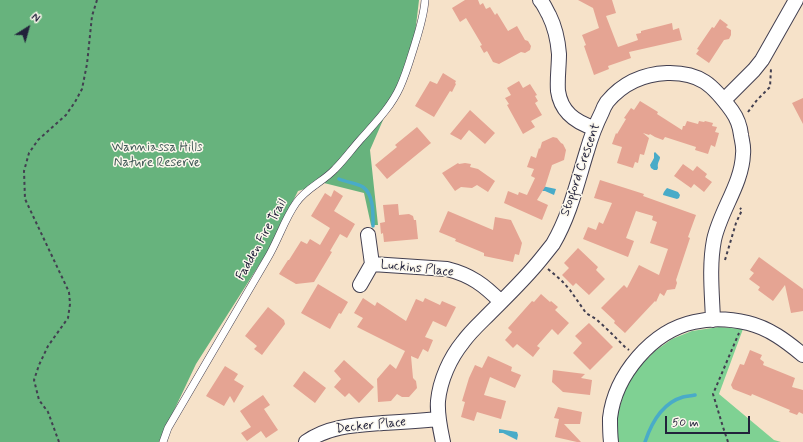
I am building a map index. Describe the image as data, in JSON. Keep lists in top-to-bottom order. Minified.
{"streets":{"street":["Stopford Crescent","Luckins Place","Decker Place"],"lane":["Fadden Fire Trail"]},"crossings":[["Stopford Crescent","Luckins Place"],["Stopford Crescent","Decker Place"]],"parks":["Wanniassa Hills Nature Reserve"],"scale_bar":"50 m","north":"top right"}
